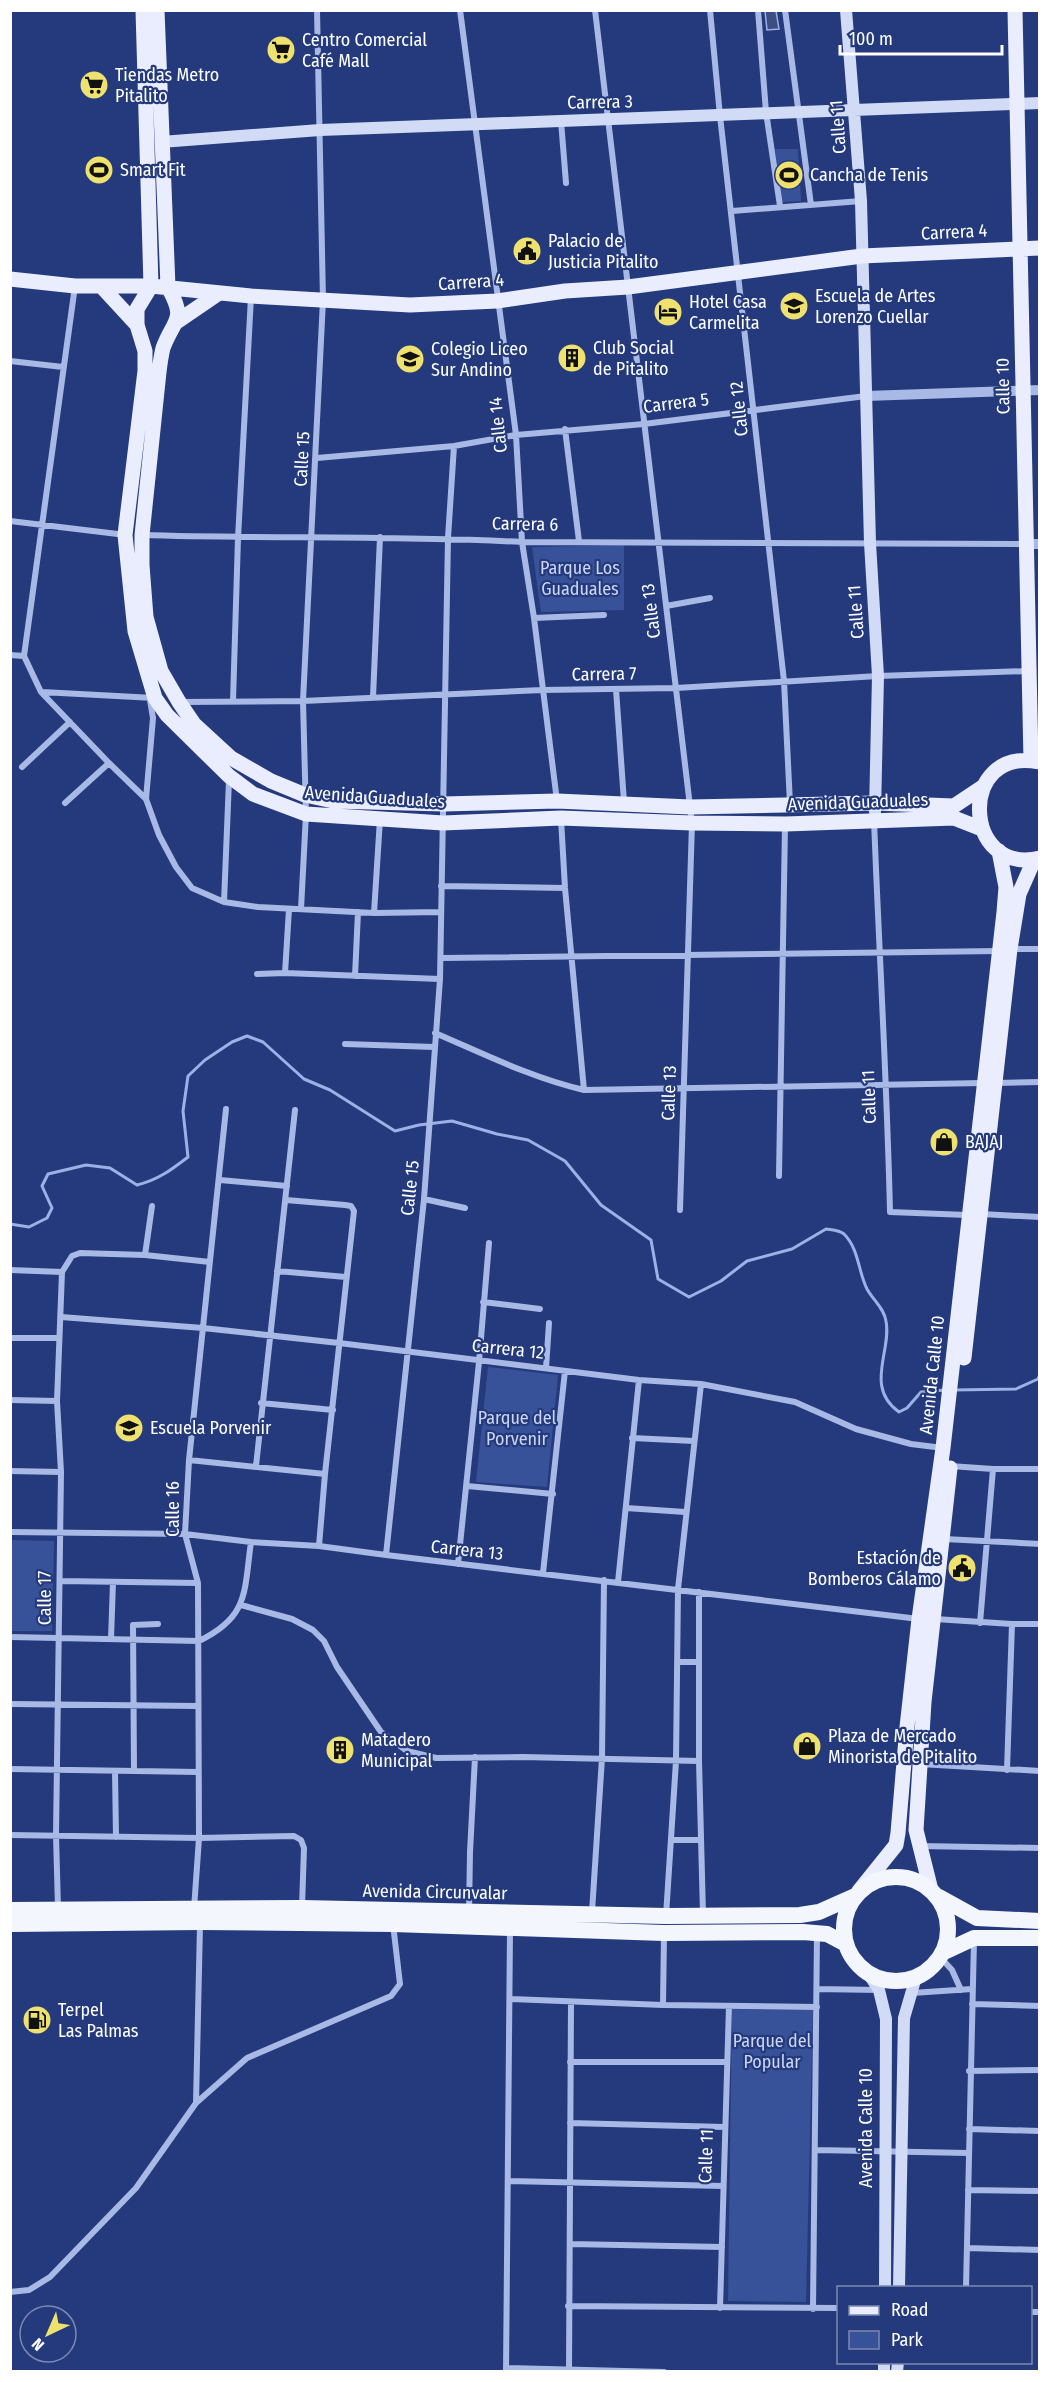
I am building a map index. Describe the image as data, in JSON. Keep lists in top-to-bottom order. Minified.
{"streets":{"highway":["Avenida Circunvalar"],"main road":["Carrera 3","Calle 11","Carrera 4","Calle 10","Avenida Guaduales","Avenida Calle 10"],"street":["Carrera 5","Calle 12","Calle 14","Calle 15","Carrera 6","Calle 13","Carrera 7","Carrera 12","Calle 16","Carrera 13","Calle 17"]},"crossings":[["Carrera 3","Calle 11"],["Carrera 3","Calle 10"],["Carrera 3","Calle 12"],["Carrera 3","Calle 14"],["Carrera 3","Calle 15"],["Carrera 3","Calle 13"],["Calle 11","Carrera 4"],["Calle 11","Carrera 5"],["Calle 11","Carrera 6"],["Calle 11","Carrera 7"],["Calle 11","Avenida Guaduales"],["Calle 11","Avenida Calle 10"],["Carrera 4","Calle 10"],["Carrera 4","Calle 12"],["Carrera 4","Calle 14"],["Carrera 4","Calle 15"],["Carrera 4","Calle 13"],["Carrera 4","Avenida Guaduales"],["Calle 10","Carrera 5"],["Calle 10","Carrera 6"],["Calle 10","Carrera 7"],["Calle 10","Avenida Guaduales"],["Carrera 5","Calle 12"],["Carrera 5","Calle 14"],["Carrera 5","Calle 15"],["Carrera 5","Calle 13"],["Calle 12","Carrera 6"],["Calle 12","Carrera 7"],["Calle 12","Avenida Guaduales"],["Calle 14","Carrera 6"],["Calle 14","Carrera 7"],["Calle 14","Avenida Guaduales"],["Calle 15","Carrera 6"],["Calle 15","Carrera 7"],["Calle 15","Avenida Guaduales"],["Calle 15","Carrera 12"],["Calle 15","Carrera 13"],["Carrera 6","Calle 13"],["Carrera 6","Avenida Guaduales"],["Calle 13","Carrera 7"],["Calle 13","Avenida Guaduales"],["Carrera 7","Avenida Guaduales"],["Carrera 12","Avenida Calle 10"],["Carrera 12","Calle 16"],["Carrera 12","Calle 17"],["Avenida Calle 10","Carrera 13"],["Avenida Calle 10","Avenida Circunvalar"],["Calle 16","Carrera 13"],["Calle 16","Avenida Circunvalar"],["Carrera 13","Calle 17"],["Calle 17","Avenida Circunvalar"]],"parks":["Parque Los Guaduales","Parque del Porvenir","Parque del Popular"],"places":{"supermarket":["Centro Comercial Café Mall","Tiendas Metro Pitalito"],"sports":["Smart Fit","Cancha de Tenis"],"public building":["Palacio de Justicia Pitalito","Estación de Bomberos Cálamo"],"school or university":["Escuela de Artes Lorenzo Cuellar","Colegio Liceo Sur Andino","Escuela Porvenir"],"hotel":["Hotel Casa Carmelita"],"building":["Club Social de Pitalito","Matadero Municipal"],"shop":["BAJAJ","Plaza de Mercado Minorista de Pitalito"],"fuel station":["Terpel Las Palmas"]},"legend":["Road","Park"],"scale_bar":"100 m","north":"bottom left"}
